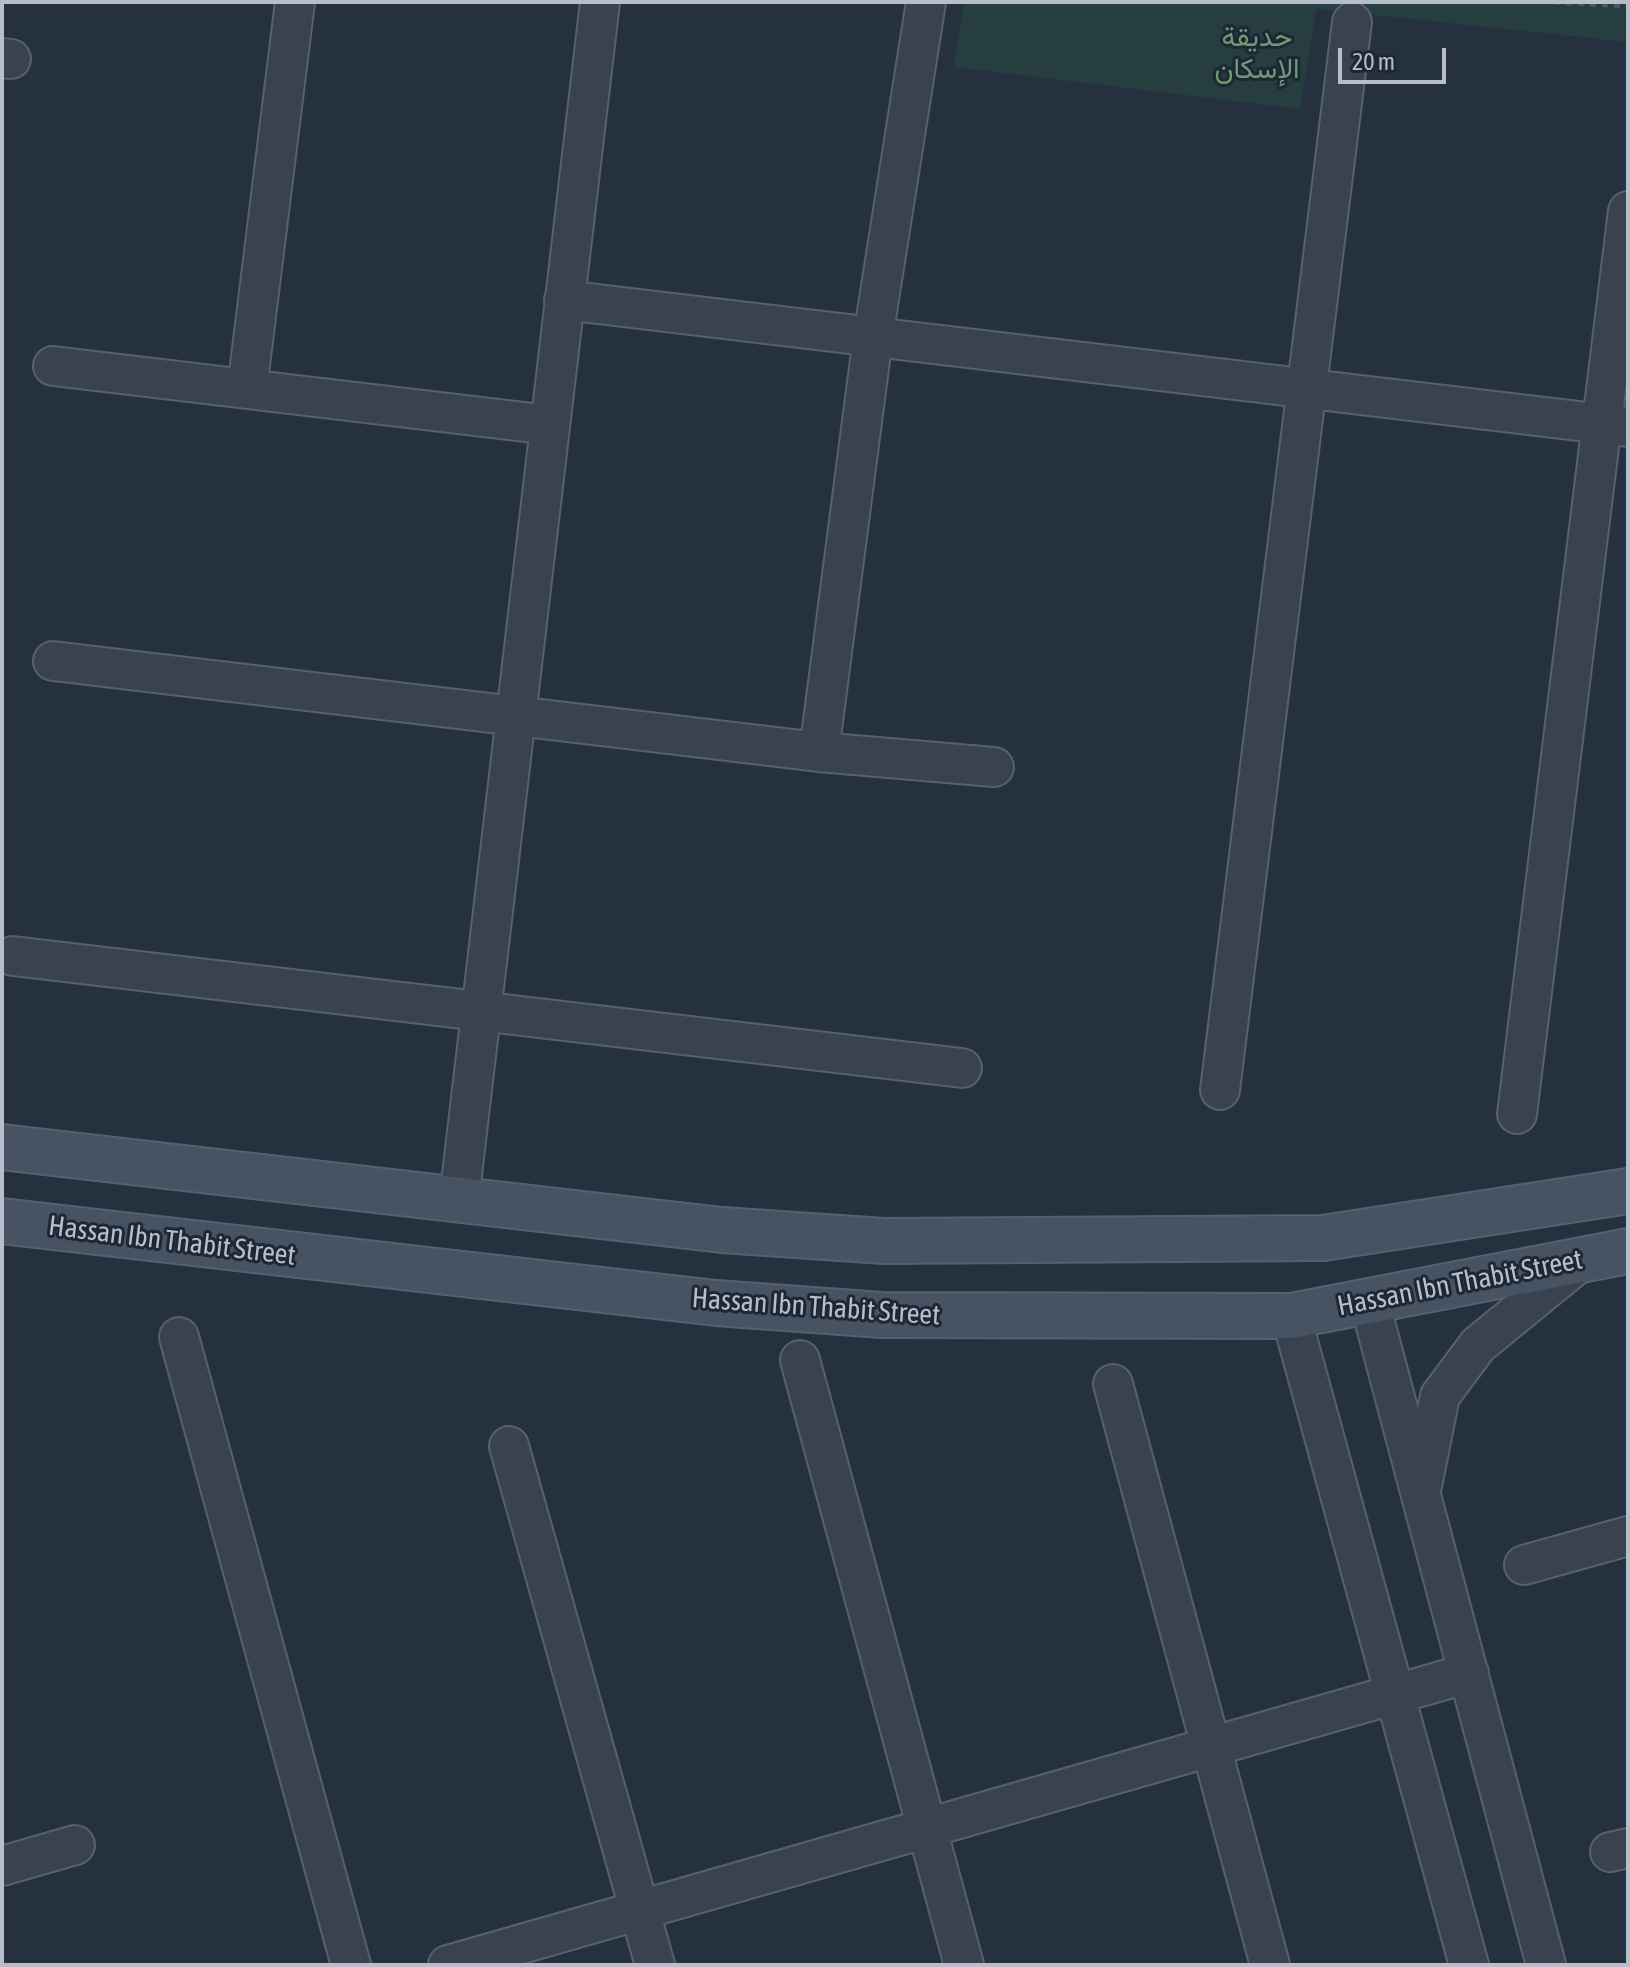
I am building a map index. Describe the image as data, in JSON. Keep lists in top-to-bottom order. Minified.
{"streets":{"street":["Hassan Ibn Thabit Street"]},"parks":["حديقة الإسكان"],"scale_bar":"20 m"}
